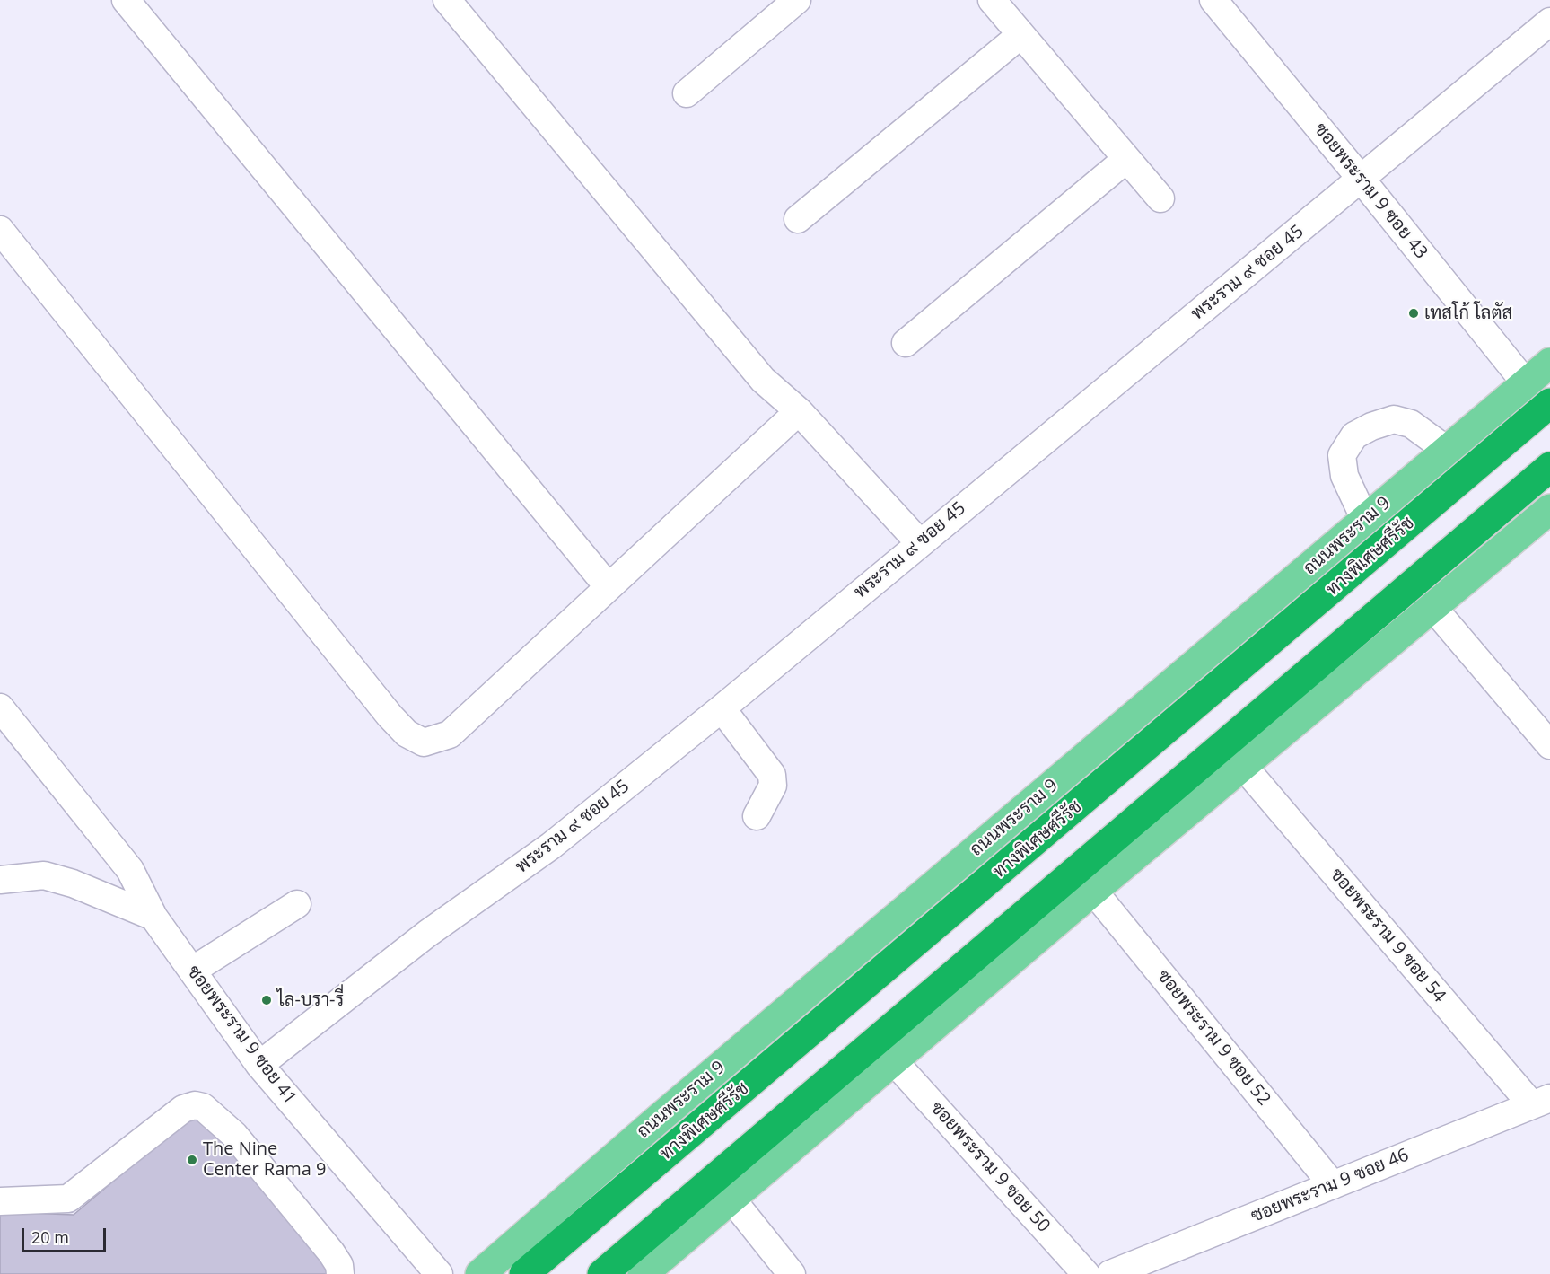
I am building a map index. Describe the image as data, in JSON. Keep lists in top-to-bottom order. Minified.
{"streets":{"highway":["ทางพิเศษศรีรัช"],"main road":["ถนนพระราม 9"],"street":["ซอยพระราม 9 ซอย 43","พระราม ๙ ซอย 45","ซอยพระราม 9 ซอย 54","ซอยพระราม 9 ซอย 41","ซอยพระราม 9 ซอย 52","ซอยพระราม 9 ซอย 50","ซอยพระราม 9 ซอย 46"]},"crossings":[["ซอยพระราม 9 ซอย 43","พระราม ๙ ซอย 45"],["ซอยพระราม 9 ซอย 43","ถนนพระราม 9"],["พระราม ๙ ซอย 45","ซอยพระราม 9 ซอย 41"],["ซอยพระราม 9 ซอย 54","ซอยพระราม 9 ซอย 46"],["ซอยพระราม 9 ซอย 52","ซอยพระราม 9 ซอย 46"]],"places":["เทสโก้ โลตัส","ไล-บรา-รี่","The Nine Center Rama 9"],"scale_bar":"20 m"}
